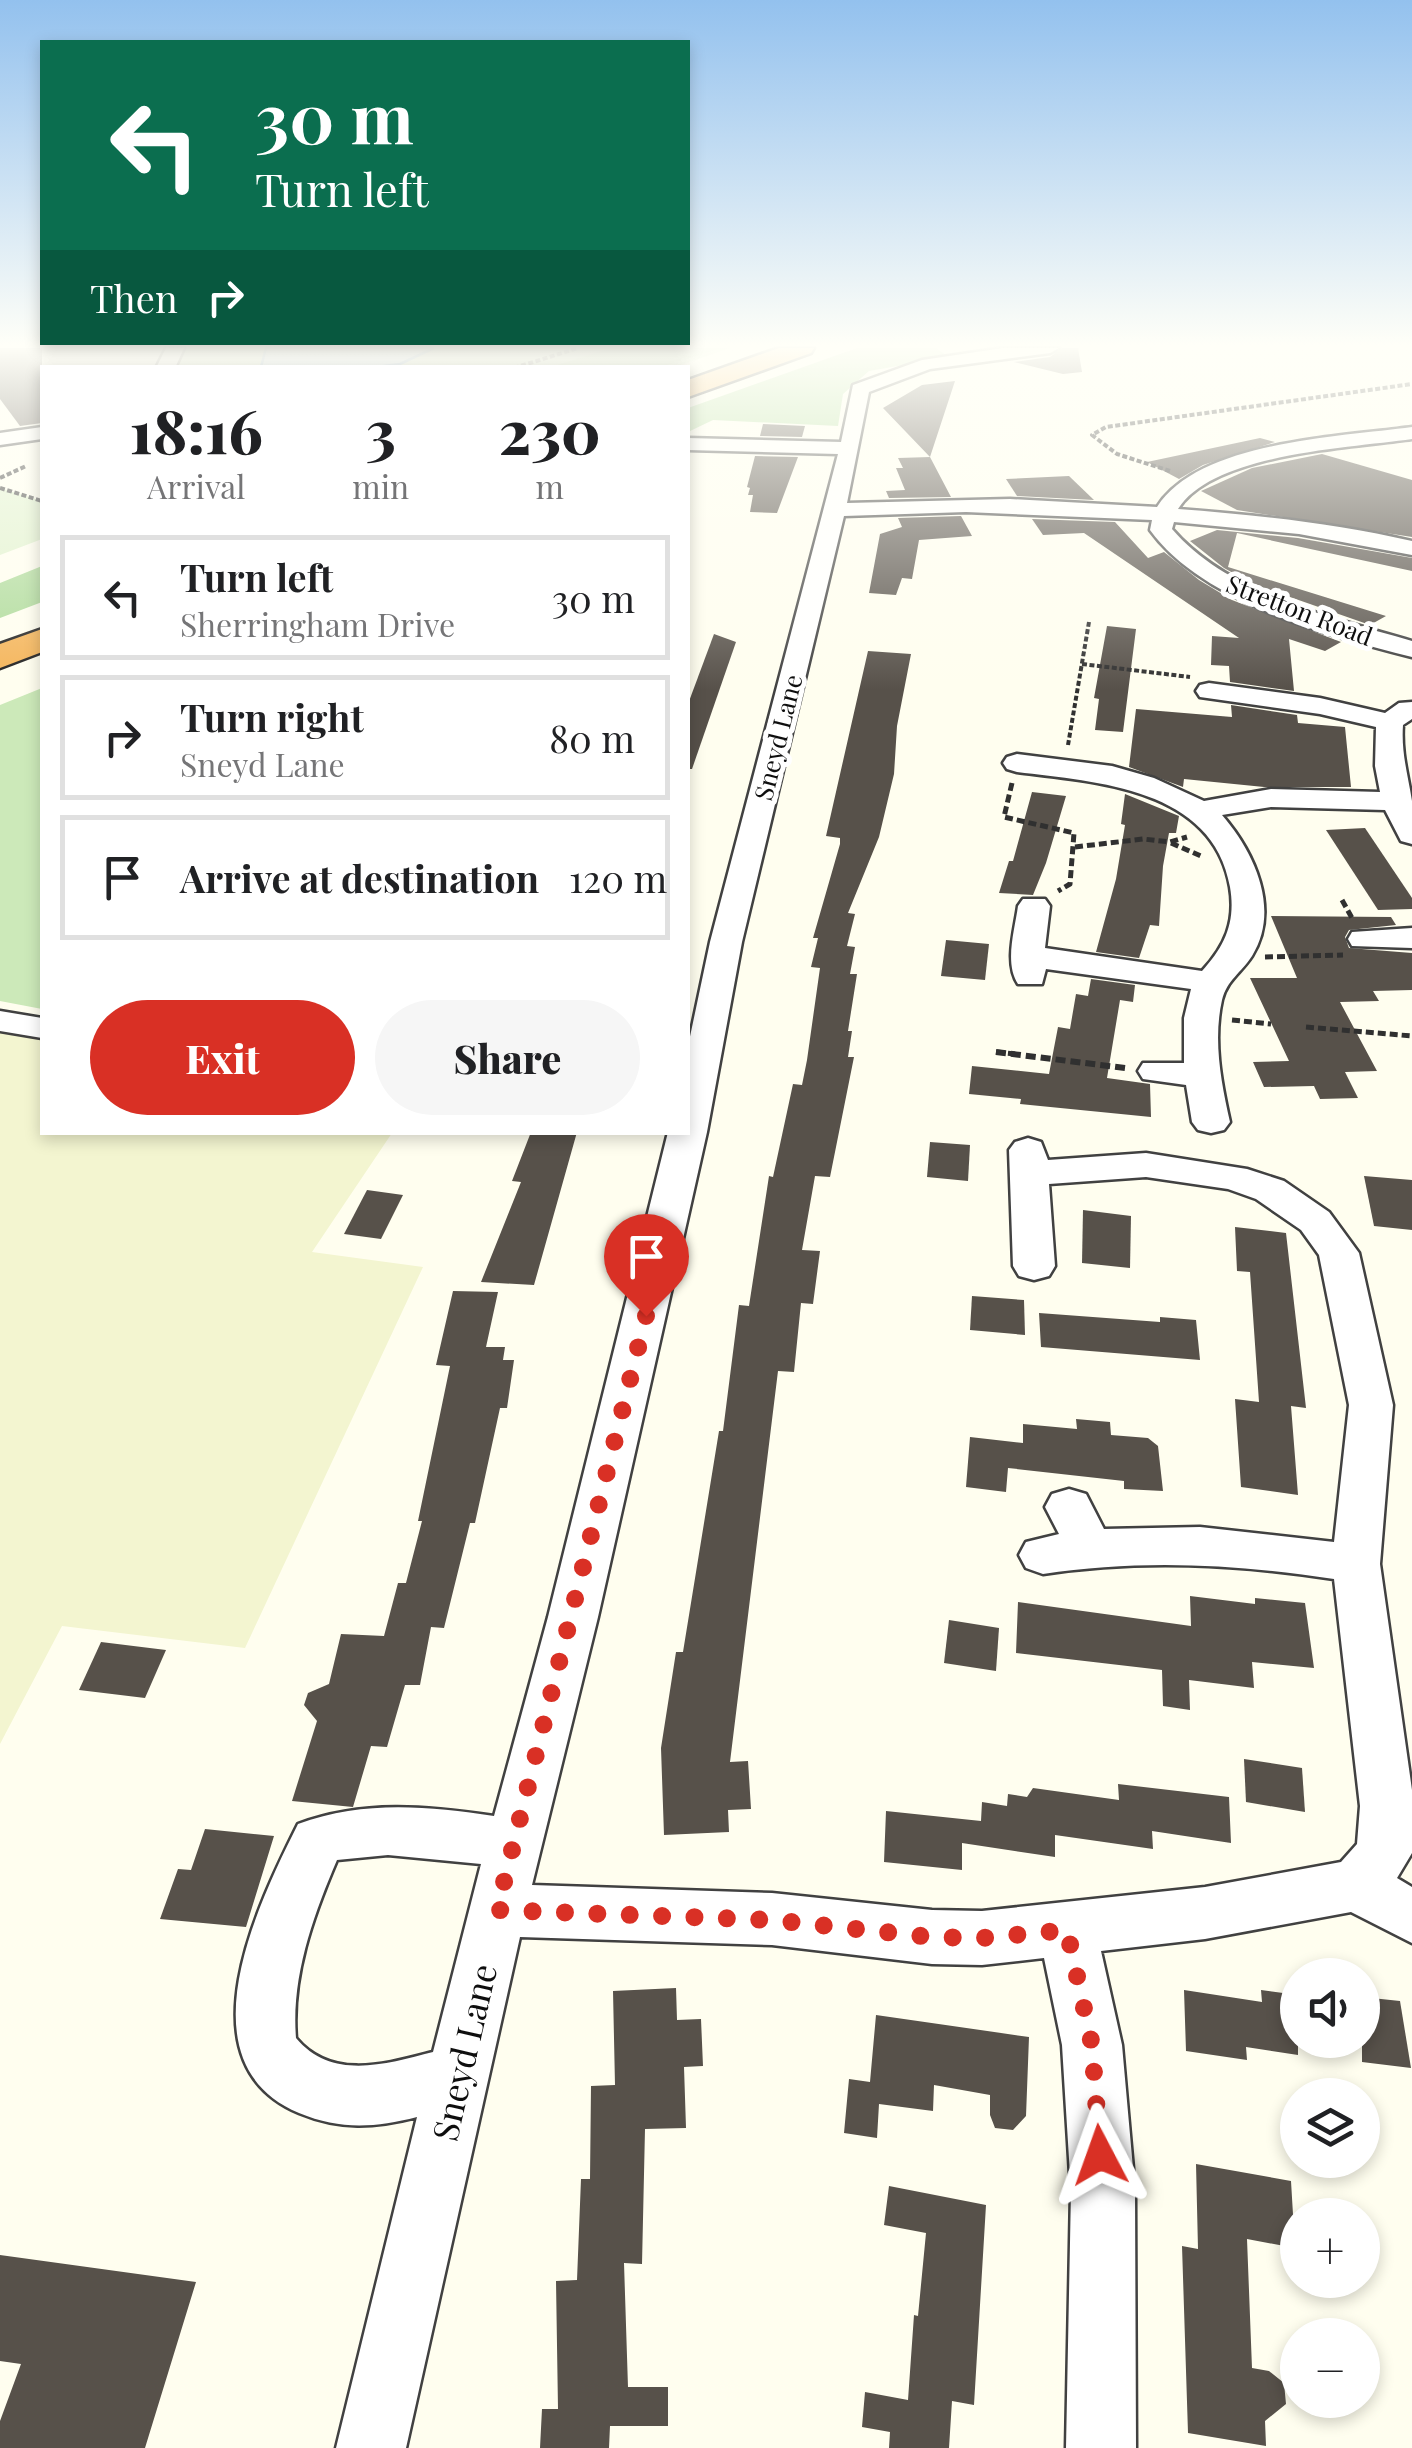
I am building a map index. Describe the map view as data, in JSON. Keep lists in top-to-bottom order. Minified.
{"streets":{"street":["Stretton Road","Sneyd Lane"]},"page":{"turn":["30 m","Turn left"],"then":"Then","eta":["18:16","Arrival","3","min","230","m"],"list":[{"name":"Turn left","note":"Sherringham Drive","value":"30 m"},{"name":"Turn right","note":"Sneyd Lane","value":"80 m"},{"name":"Arrive at destination","value":"120 m"}],"buttons":["Exit","Share"],"map_buttons":["+","−"]}}
